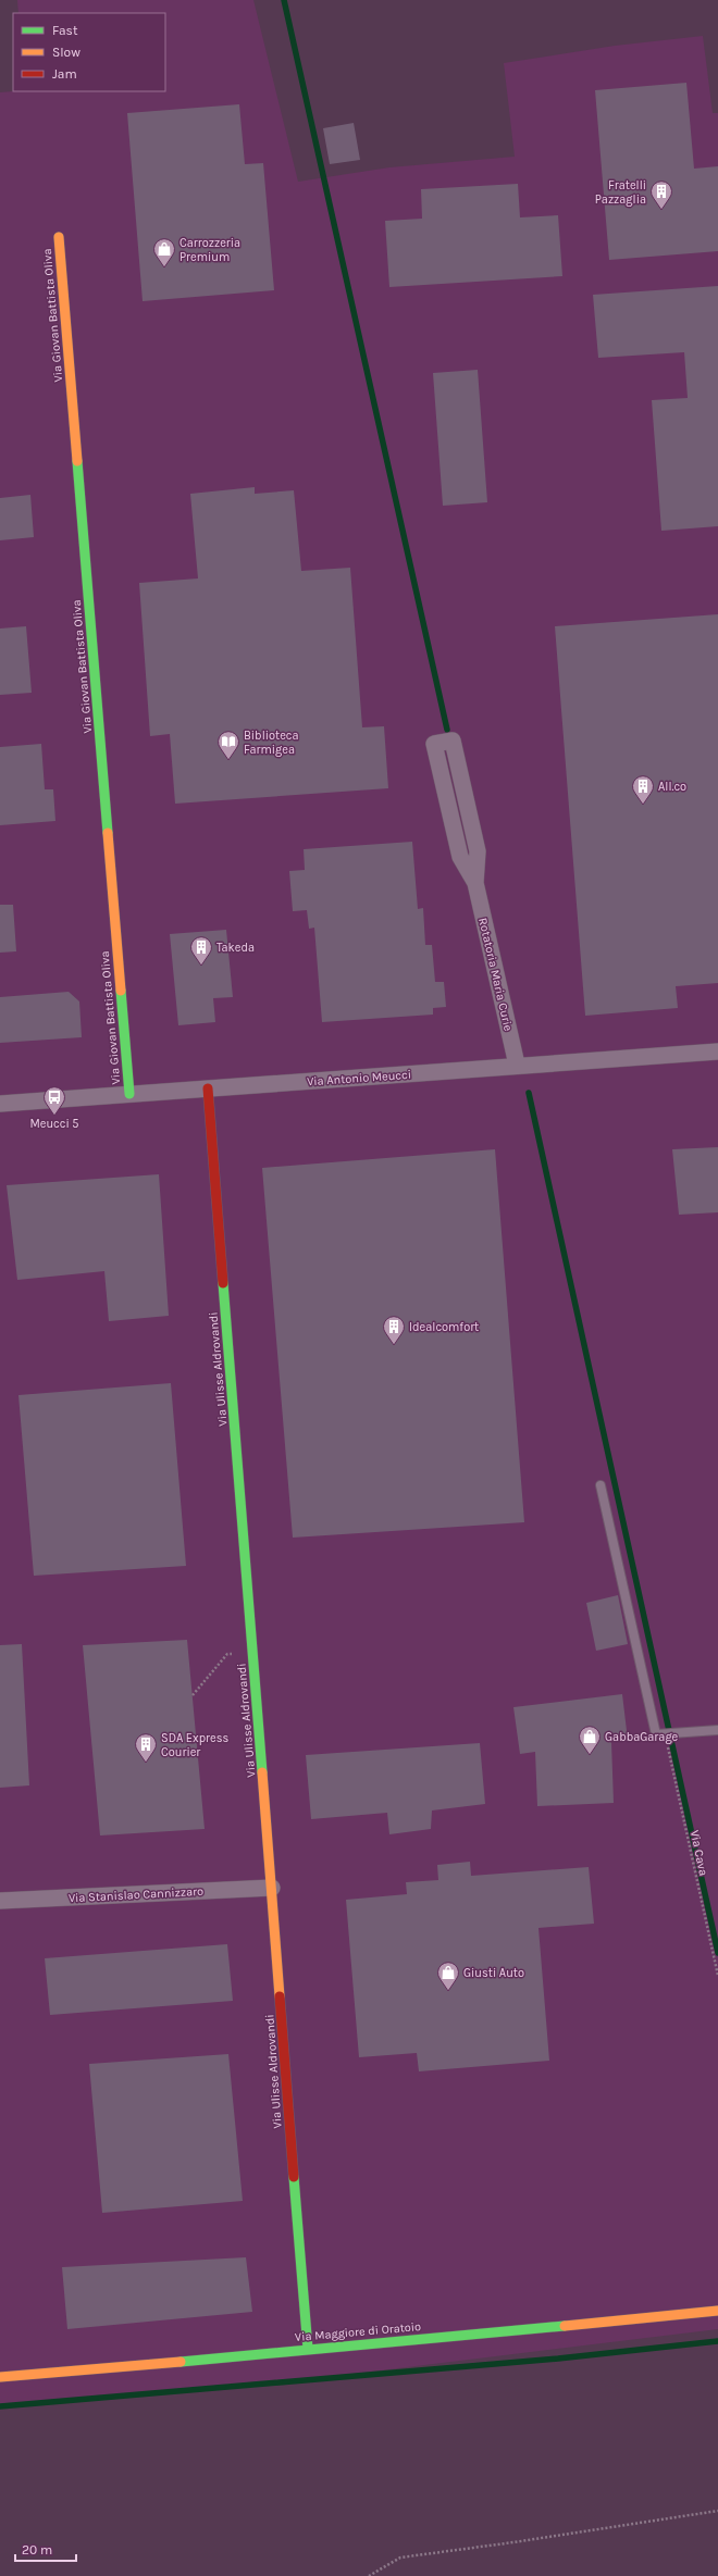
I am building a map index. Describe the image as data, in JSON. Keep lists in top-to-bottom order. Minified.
{"streets":{"street":["Via Giovan Battista Oliva","Rotatoria Maria Curie","Via Antonio Meucci","Via Ulisse Aldrovandi","Via Stanislao Cannizzaro","Via Maggiore di Oratoio"],"path":["Via Cava"]},"crossings":[["Via Giovan Battista Oliva","Via Antonio Meucci"],["Rotatoria Maria Curie","Via Antonio Meucci"],["Via Antonio Meucci","Via Ulisse Aldrovandi"],["Via Ulisse Aldrovandi","Via Stanislao Cannizzaro"],["Via Ulisse Aldrovandi","Via Maggiore di Oratoio"]],"places":{"building":["Fratelli Pazzaglia","All.co","Takeda","Idealcomfort","SDA Express Courier"],"shop":["Carrozzeria Premium","GabbaGarage","Giusti Auto"],"library":["Biblioteca Farmigea"],"bus stop":["Meucci 5"]},"legend":["Fast","Slow","Jam"],"scale_bar":"20 m"}
